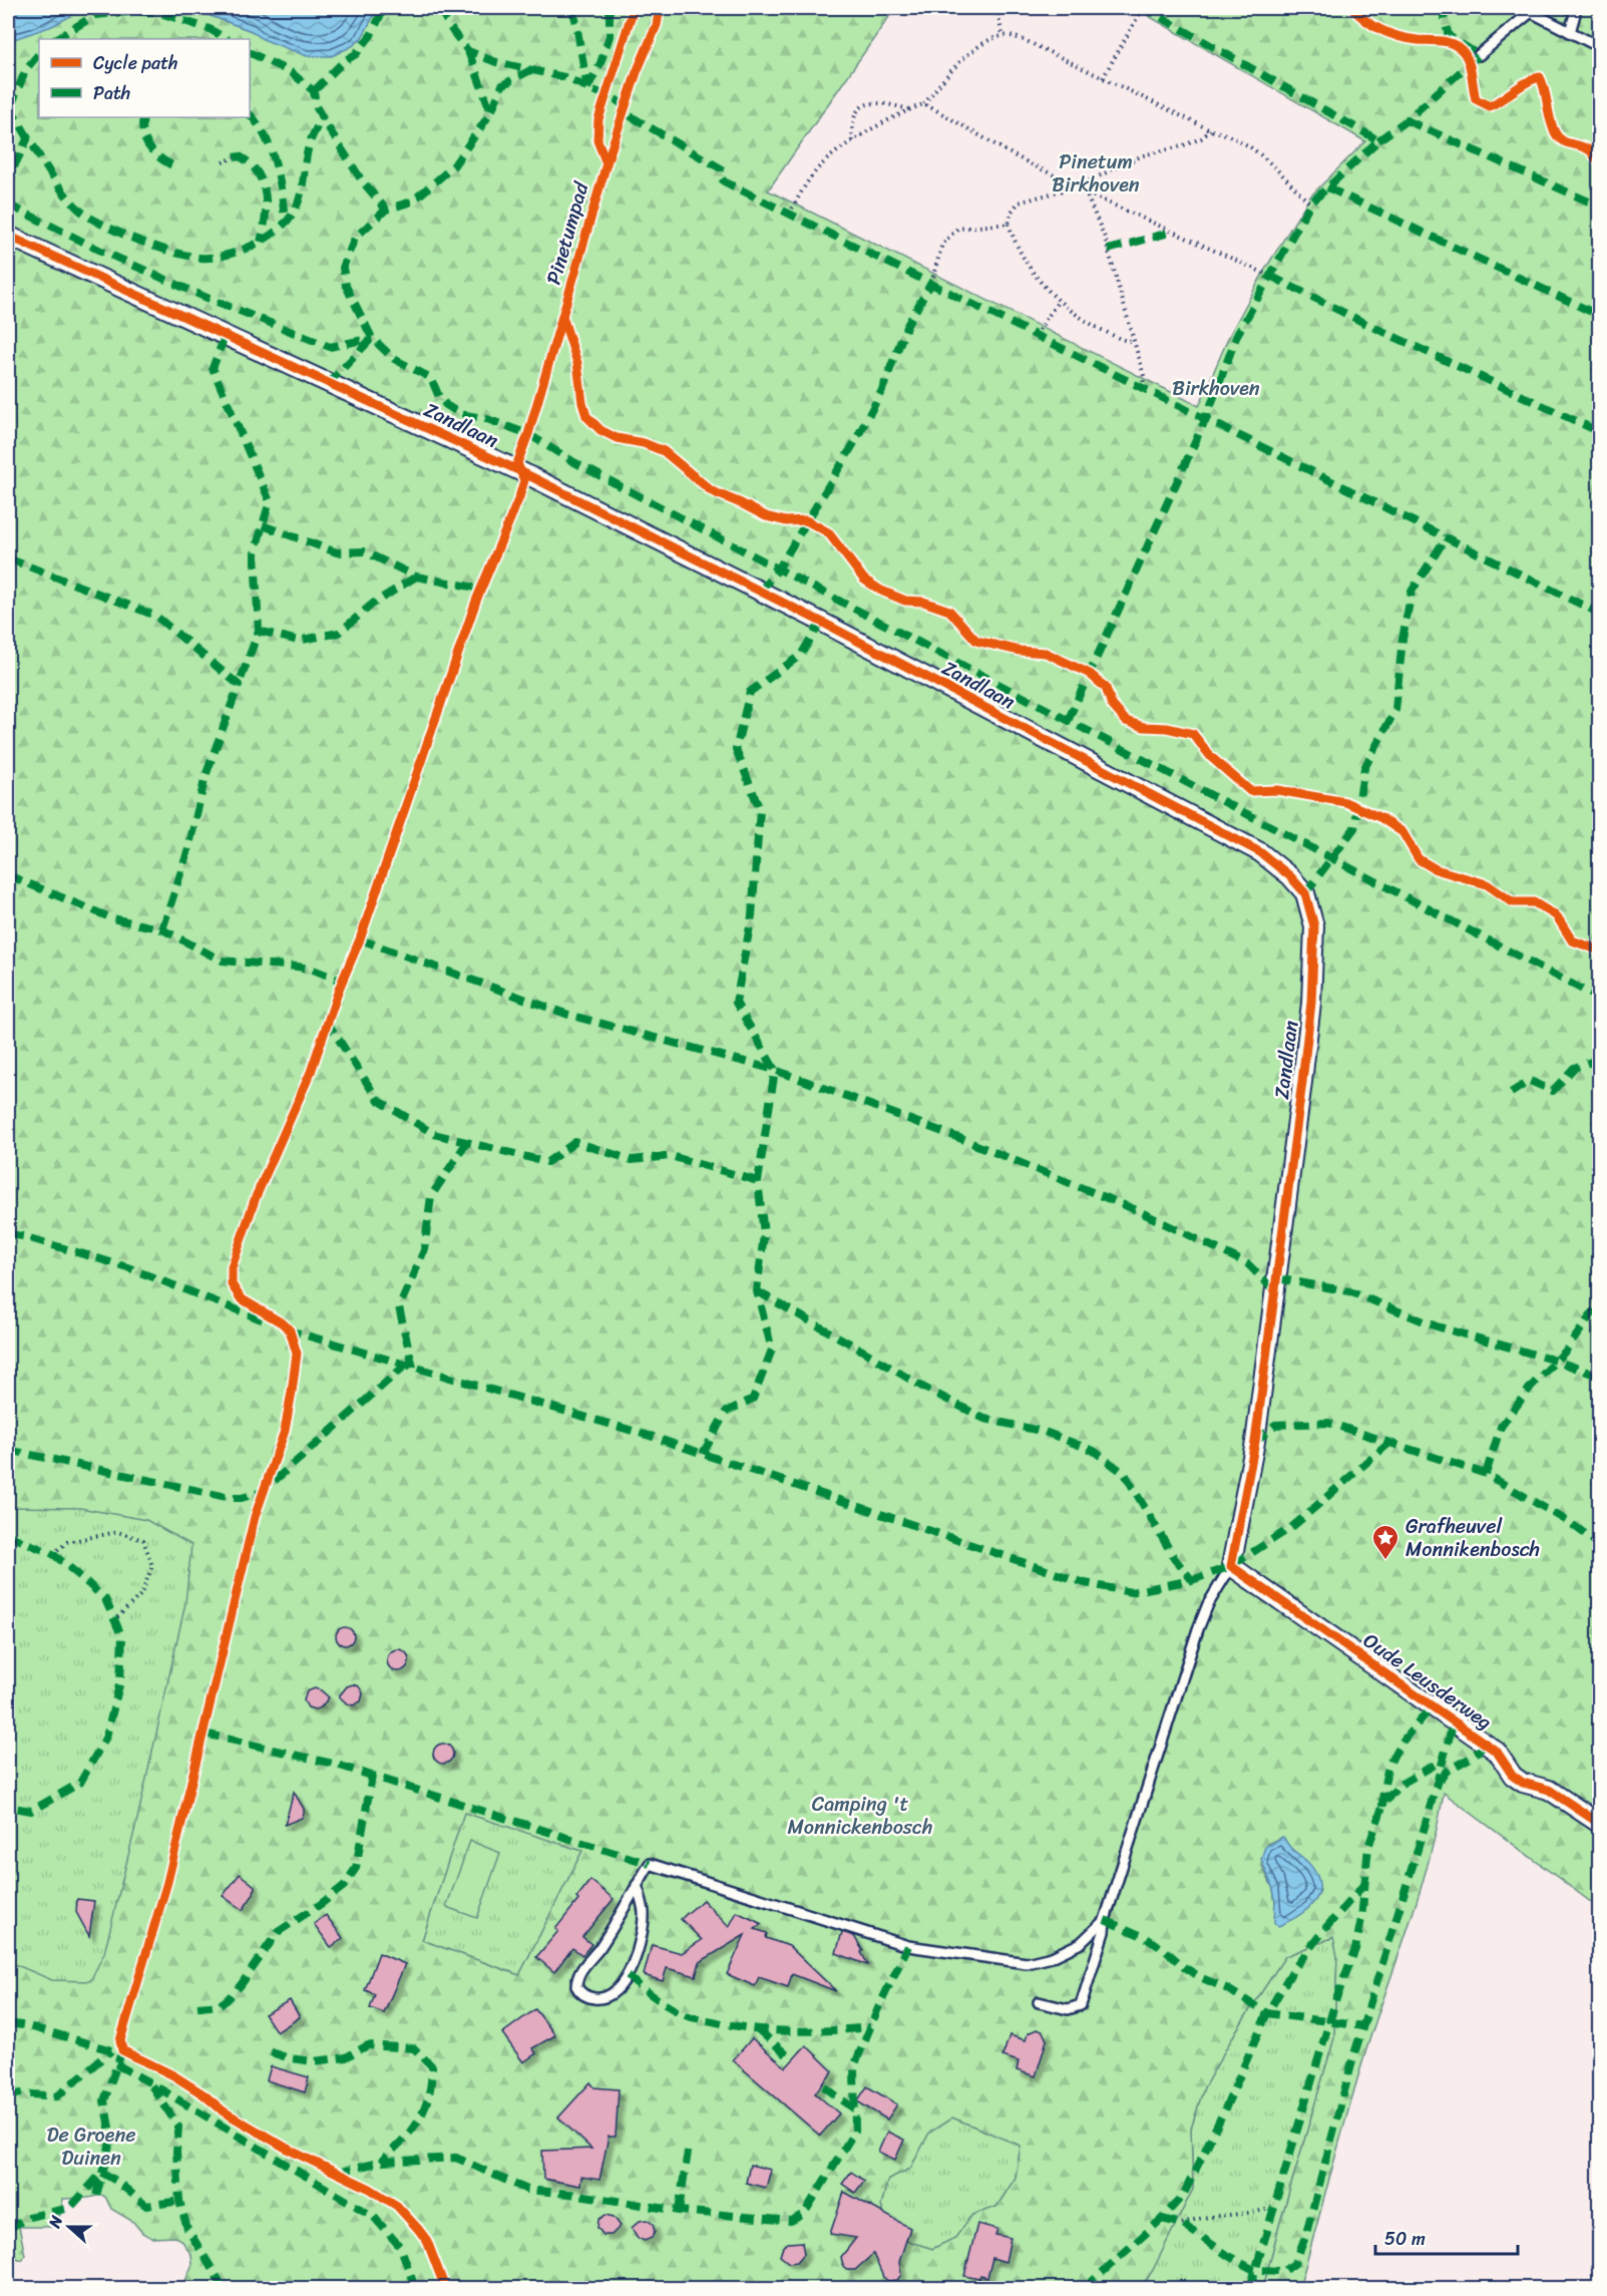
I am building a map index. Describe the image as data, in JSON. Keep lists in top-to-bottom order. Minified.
{"streets":{"street":["Zandlaan","Oude Leusderweg"],"cycle path":["Pinetumpad"]},"crossings":[["Zandlaan","Oude Leusderweg"]],"parks":["Pinetum Birkhoven","Birkhoven","Camping 't Monnickenbosch","De Groene Duinen"],"places":{"place":["Grafheuvel Monnikenbosch"]},"legend":["Cycle path","Path"],"scale_bar":"50 m","north":"left"}
